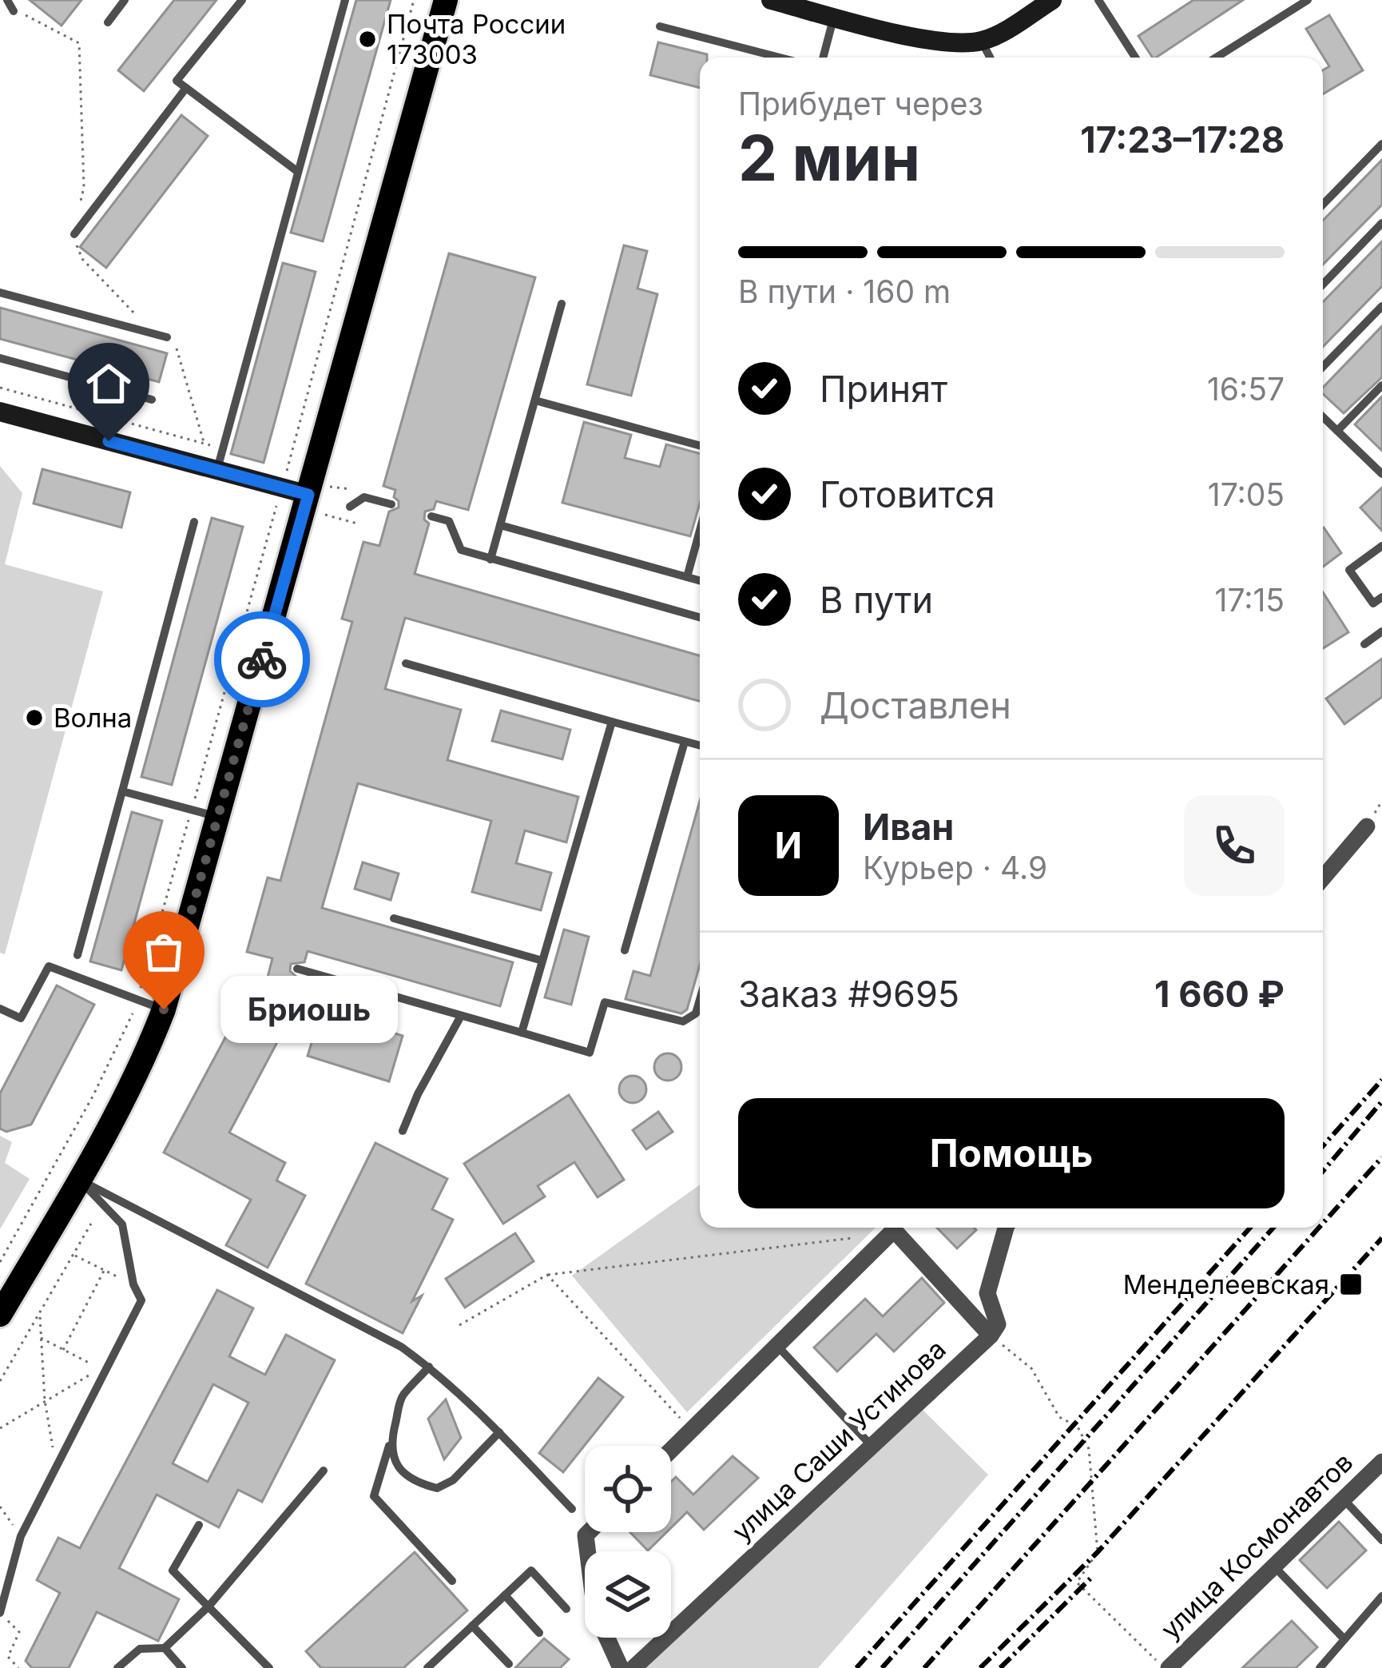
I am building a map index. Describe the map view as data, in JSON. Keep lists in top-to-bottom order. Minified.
{"streets":{"street":["улица Саши Устинова","улица Космонавтов"]},"places":{"other":["Почта России 173003","Волна","Бриошь"],"transit":["Менделеевская"]},"page":{"heading":["2 мин","Прибудет через","17:23–17:28"],"panel":["Иван","Курьер · 4.9","Заказ #9695","1 660 ₽"],"bar":"В пути · 160 m","list":[["Принят","16:57"],["Готовится","17:05"],["В пути","17:15"],"Доставлен"],"round":"И","bubble":"Бриошь","buttons":"Помощь"}}
